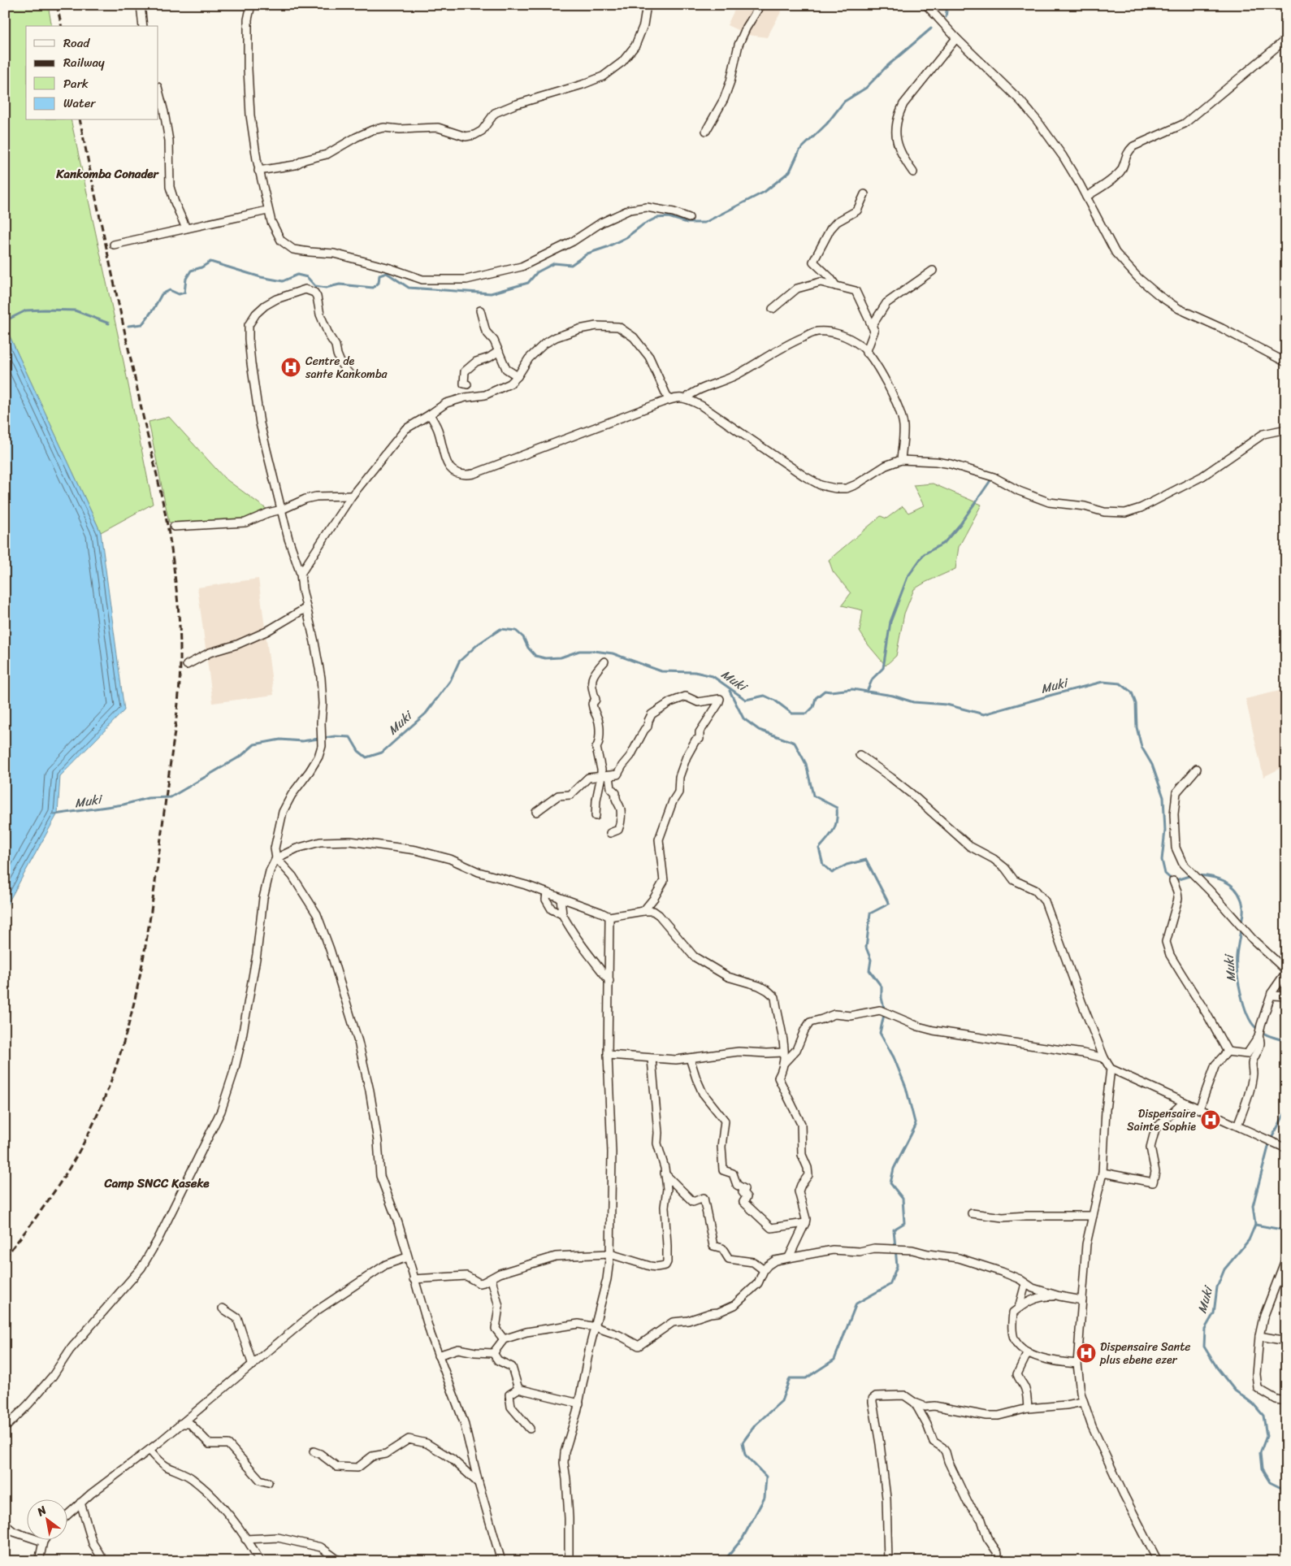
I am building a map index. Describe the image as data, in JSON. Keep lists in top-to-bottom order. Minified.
{"districts":["Kankomba Conader","Camp SNCC Kaseke"],"water":["Muki"],"places":{"hospital":["Centre de sante Kankomba","Dispensaire Sainte Sophie","Dispensaire Sante plus ebene ezer"]},"legend":["Road","Railway","Park","Water"],"north":"top left"}
